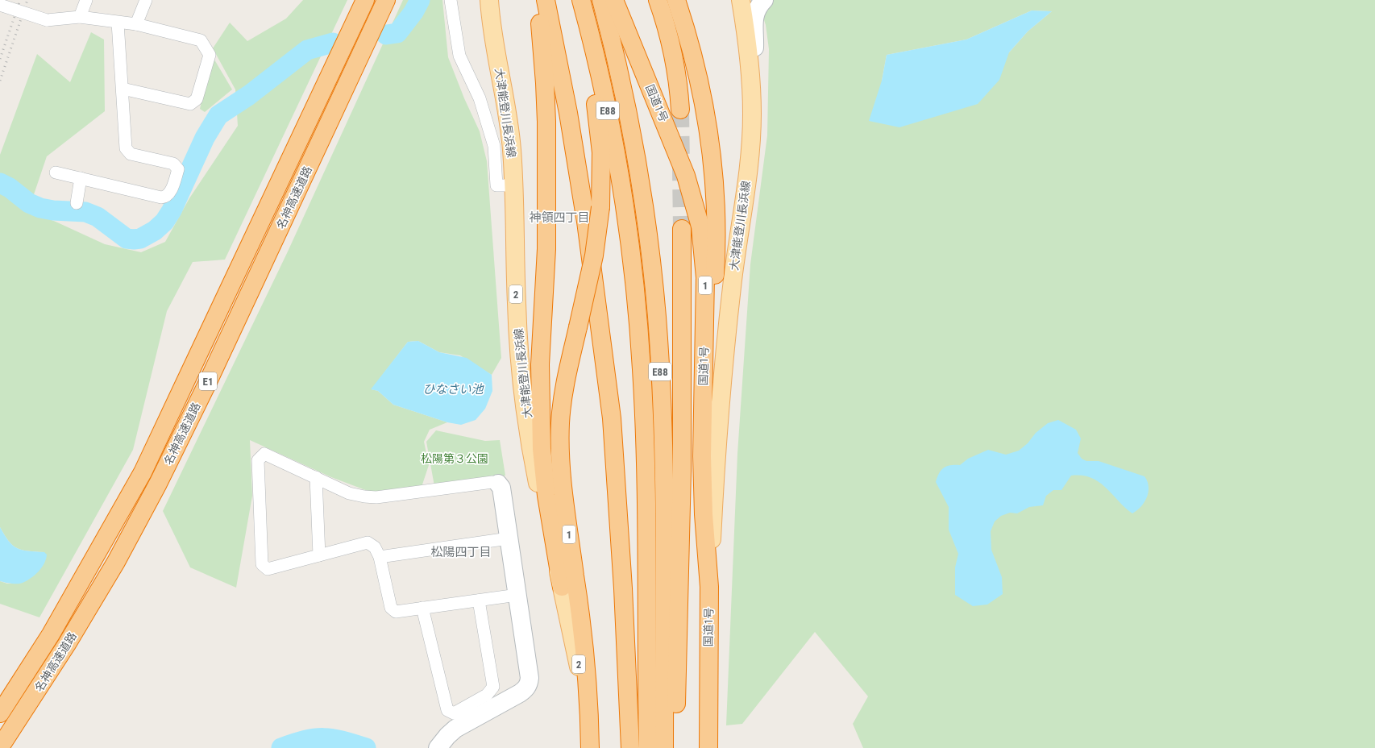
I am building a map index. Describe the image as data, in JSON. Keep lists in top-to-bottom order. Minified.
{"streets":{"highway":["国道1号","E88","名神高速道路","1","E1"],"main road":["大津能登川長浜線","2"]},"crossings":[["国道1号","大津能登川長浜線"],["大津能登川長浜線","1"]],"districts":["神領四丁目","松陽四丁目"],"water":["ひなさい池"],"parks":["松陽第３公園"]}
